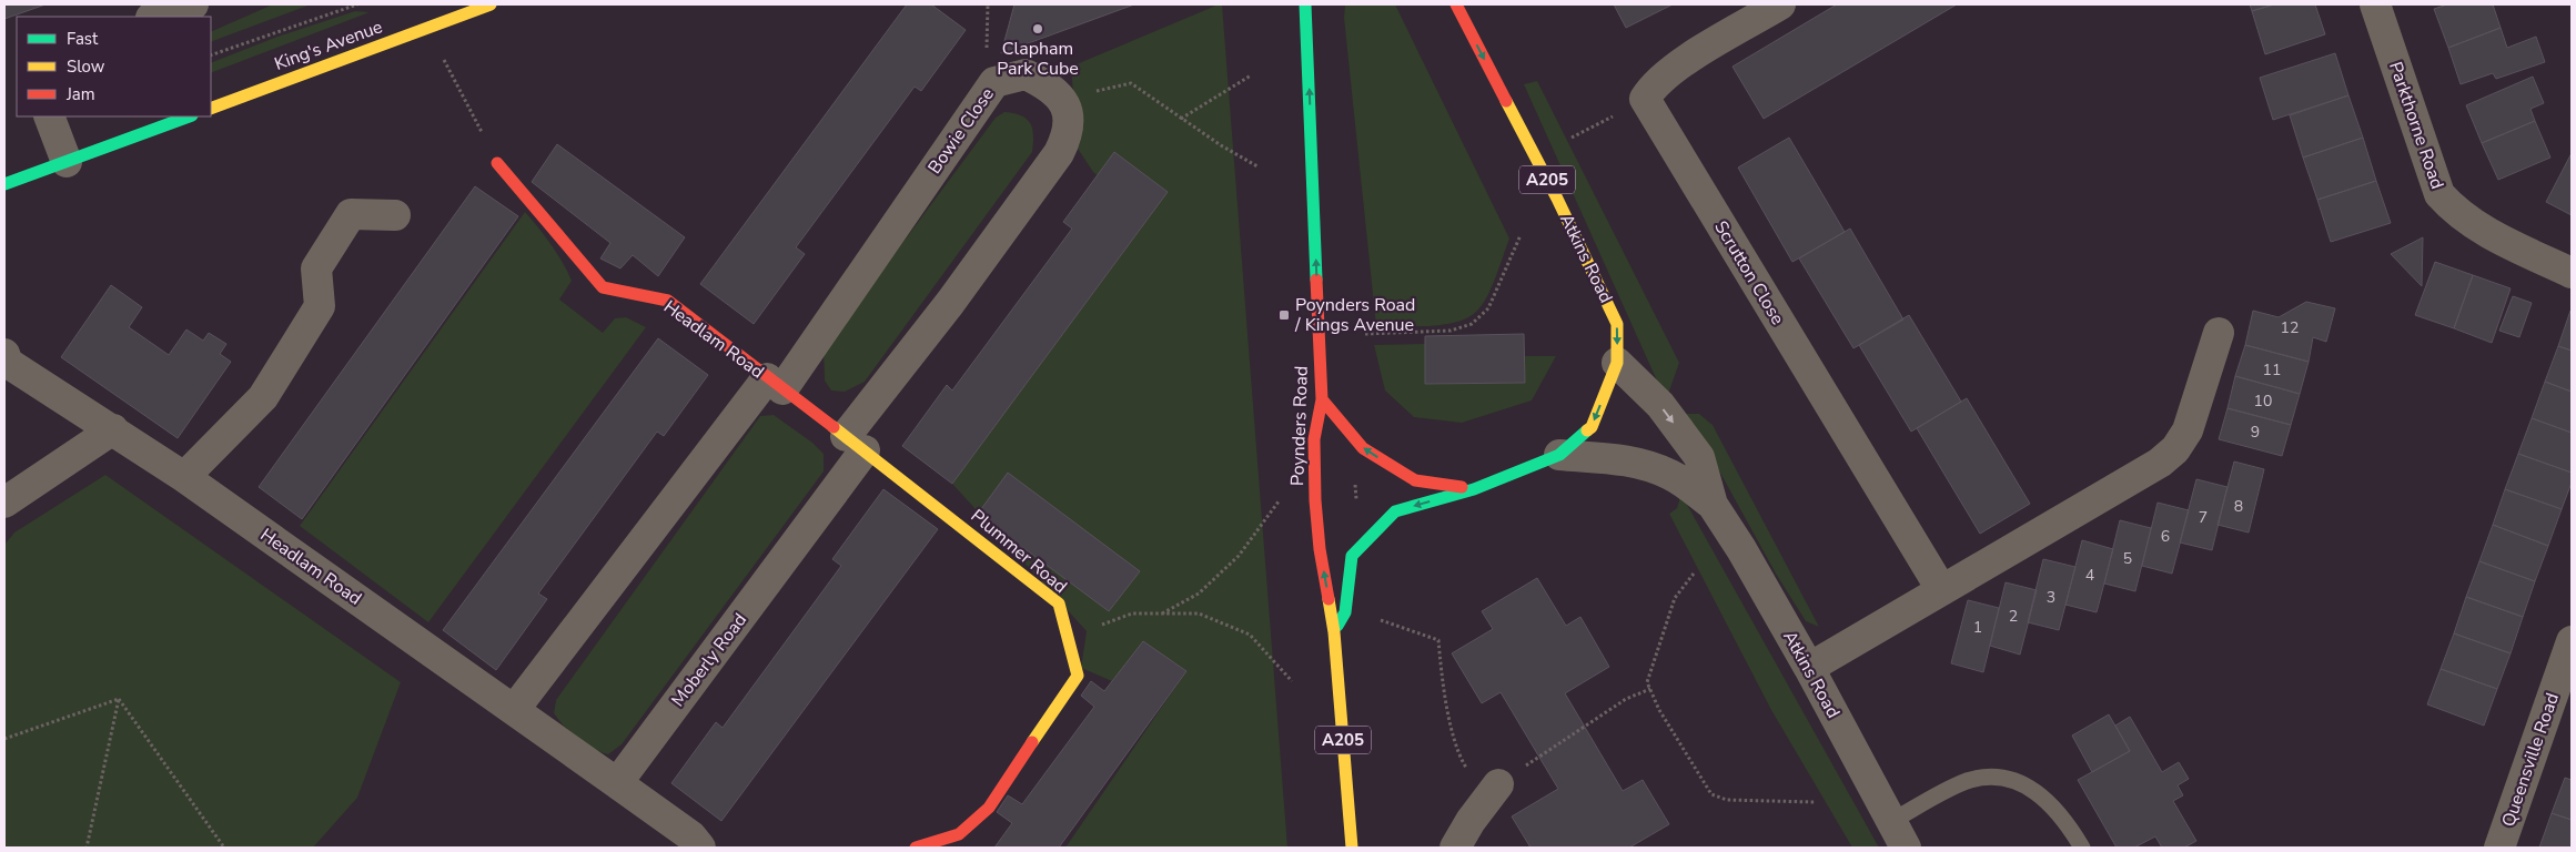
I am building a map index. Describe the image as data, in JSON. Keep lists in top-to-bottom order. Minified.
{"streets":{"main road":["King's Avenue","A205","Atkins Road","Headlam Road","Poynders Road","Plummer Road"],"street":["Parkthorne Road","Bowie Close","Scrutton Close","Moberly Road","Queensville Road"]},"crossings":[["Bowie Close","Headlam Road"],["A205","Atkins Road"],["A205","Poynders Road"],["Headlam Road","Plummer Road"],["Headlam Road","Moberly Road"],["Plummer Road","Moberly Road"]],"one_way":["Atkins Road","Poynders Road"],"places":{"other":["Clapham Park Cube"],"transit":["Poynders Road / Kings Avenue"]},"house_numbers":["12","11","10","9","8","7","6","5","4","3","2","1"],"legend":["Fast","Slow","Jam"]}
